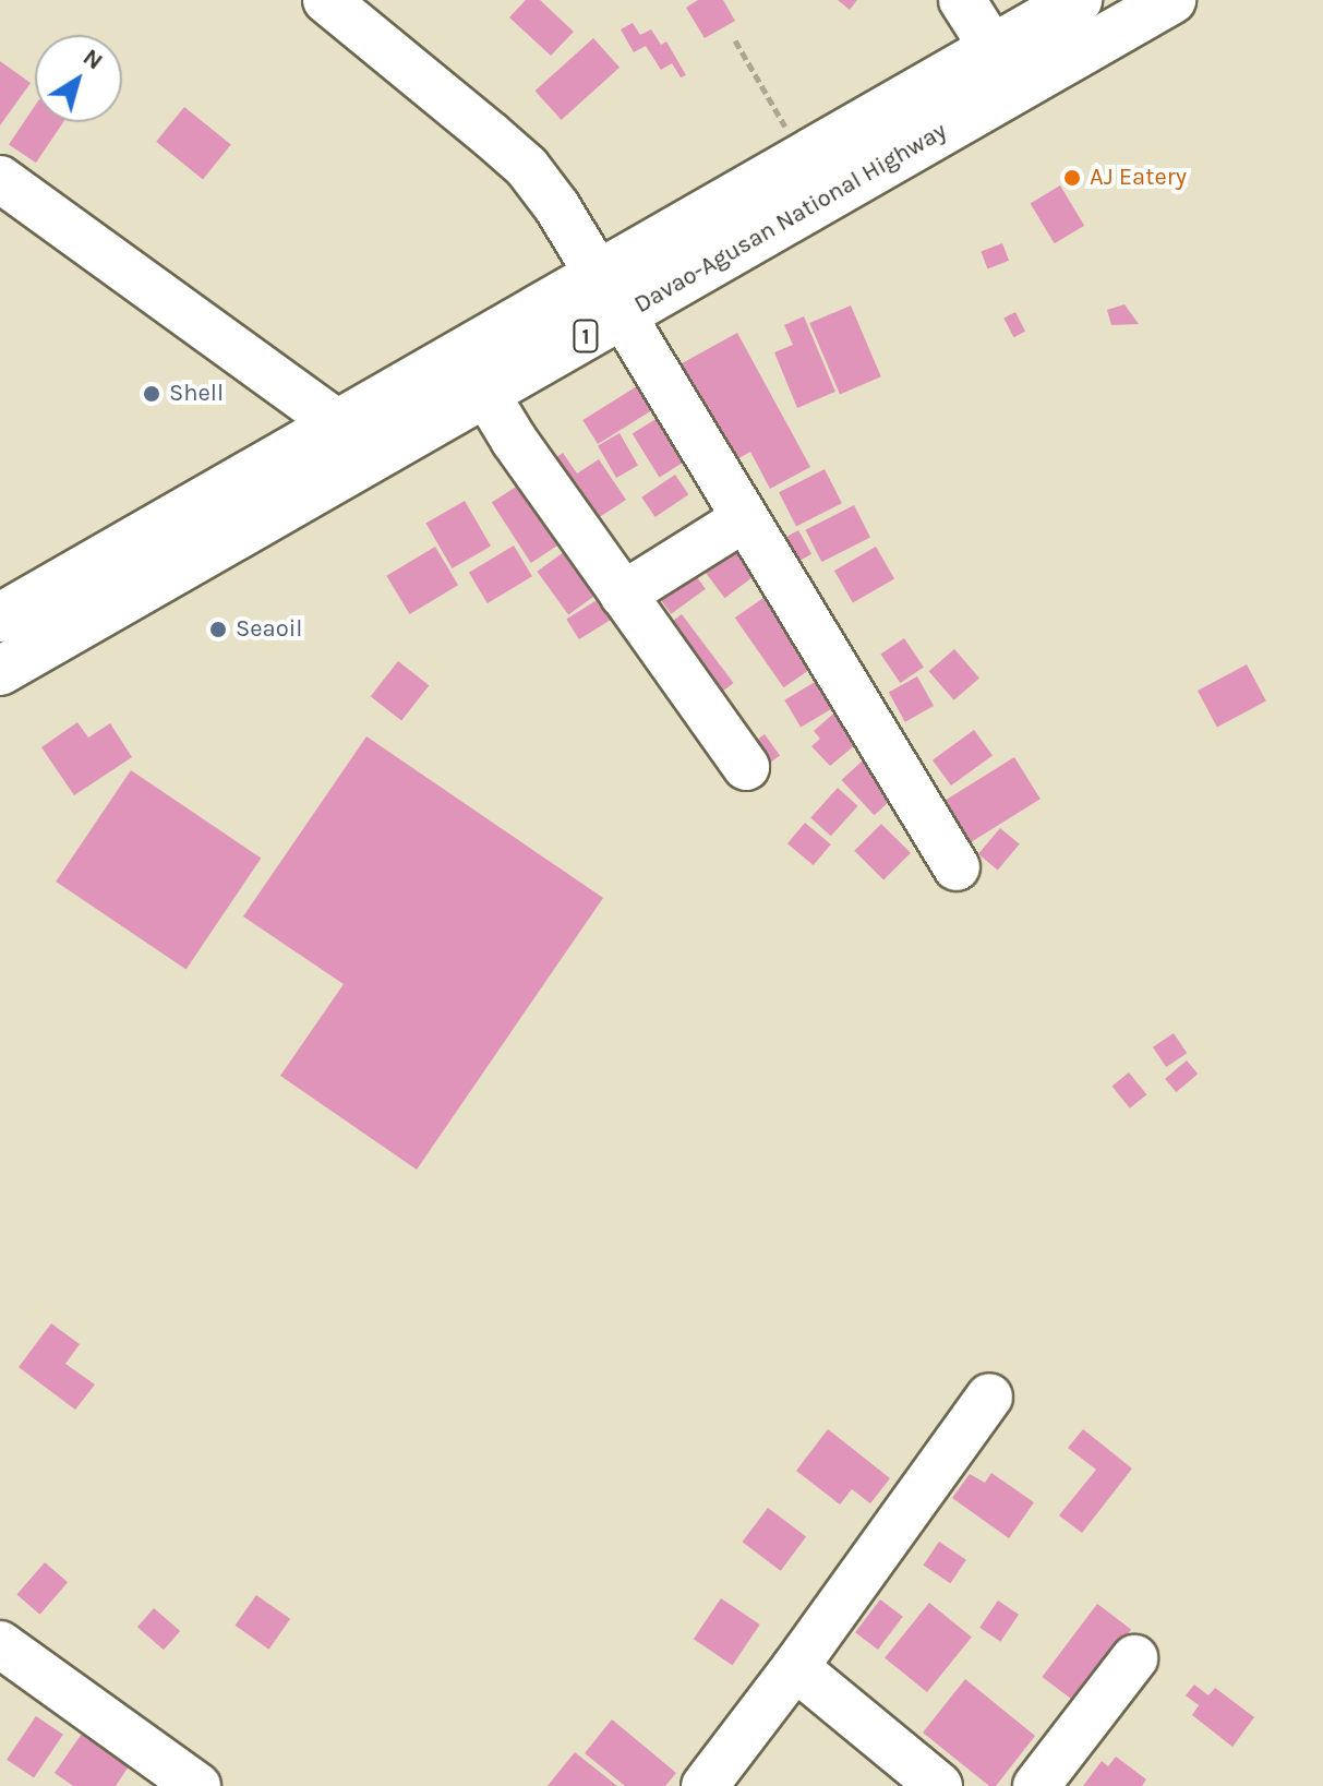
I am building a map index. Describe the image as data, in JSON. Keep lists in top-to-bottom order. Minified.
{"streets":{"highway":["Davao-Agusan National Highway","1"]},"places":["AJ Eatery","Shell","Seaoil"],"north":"top right"}
